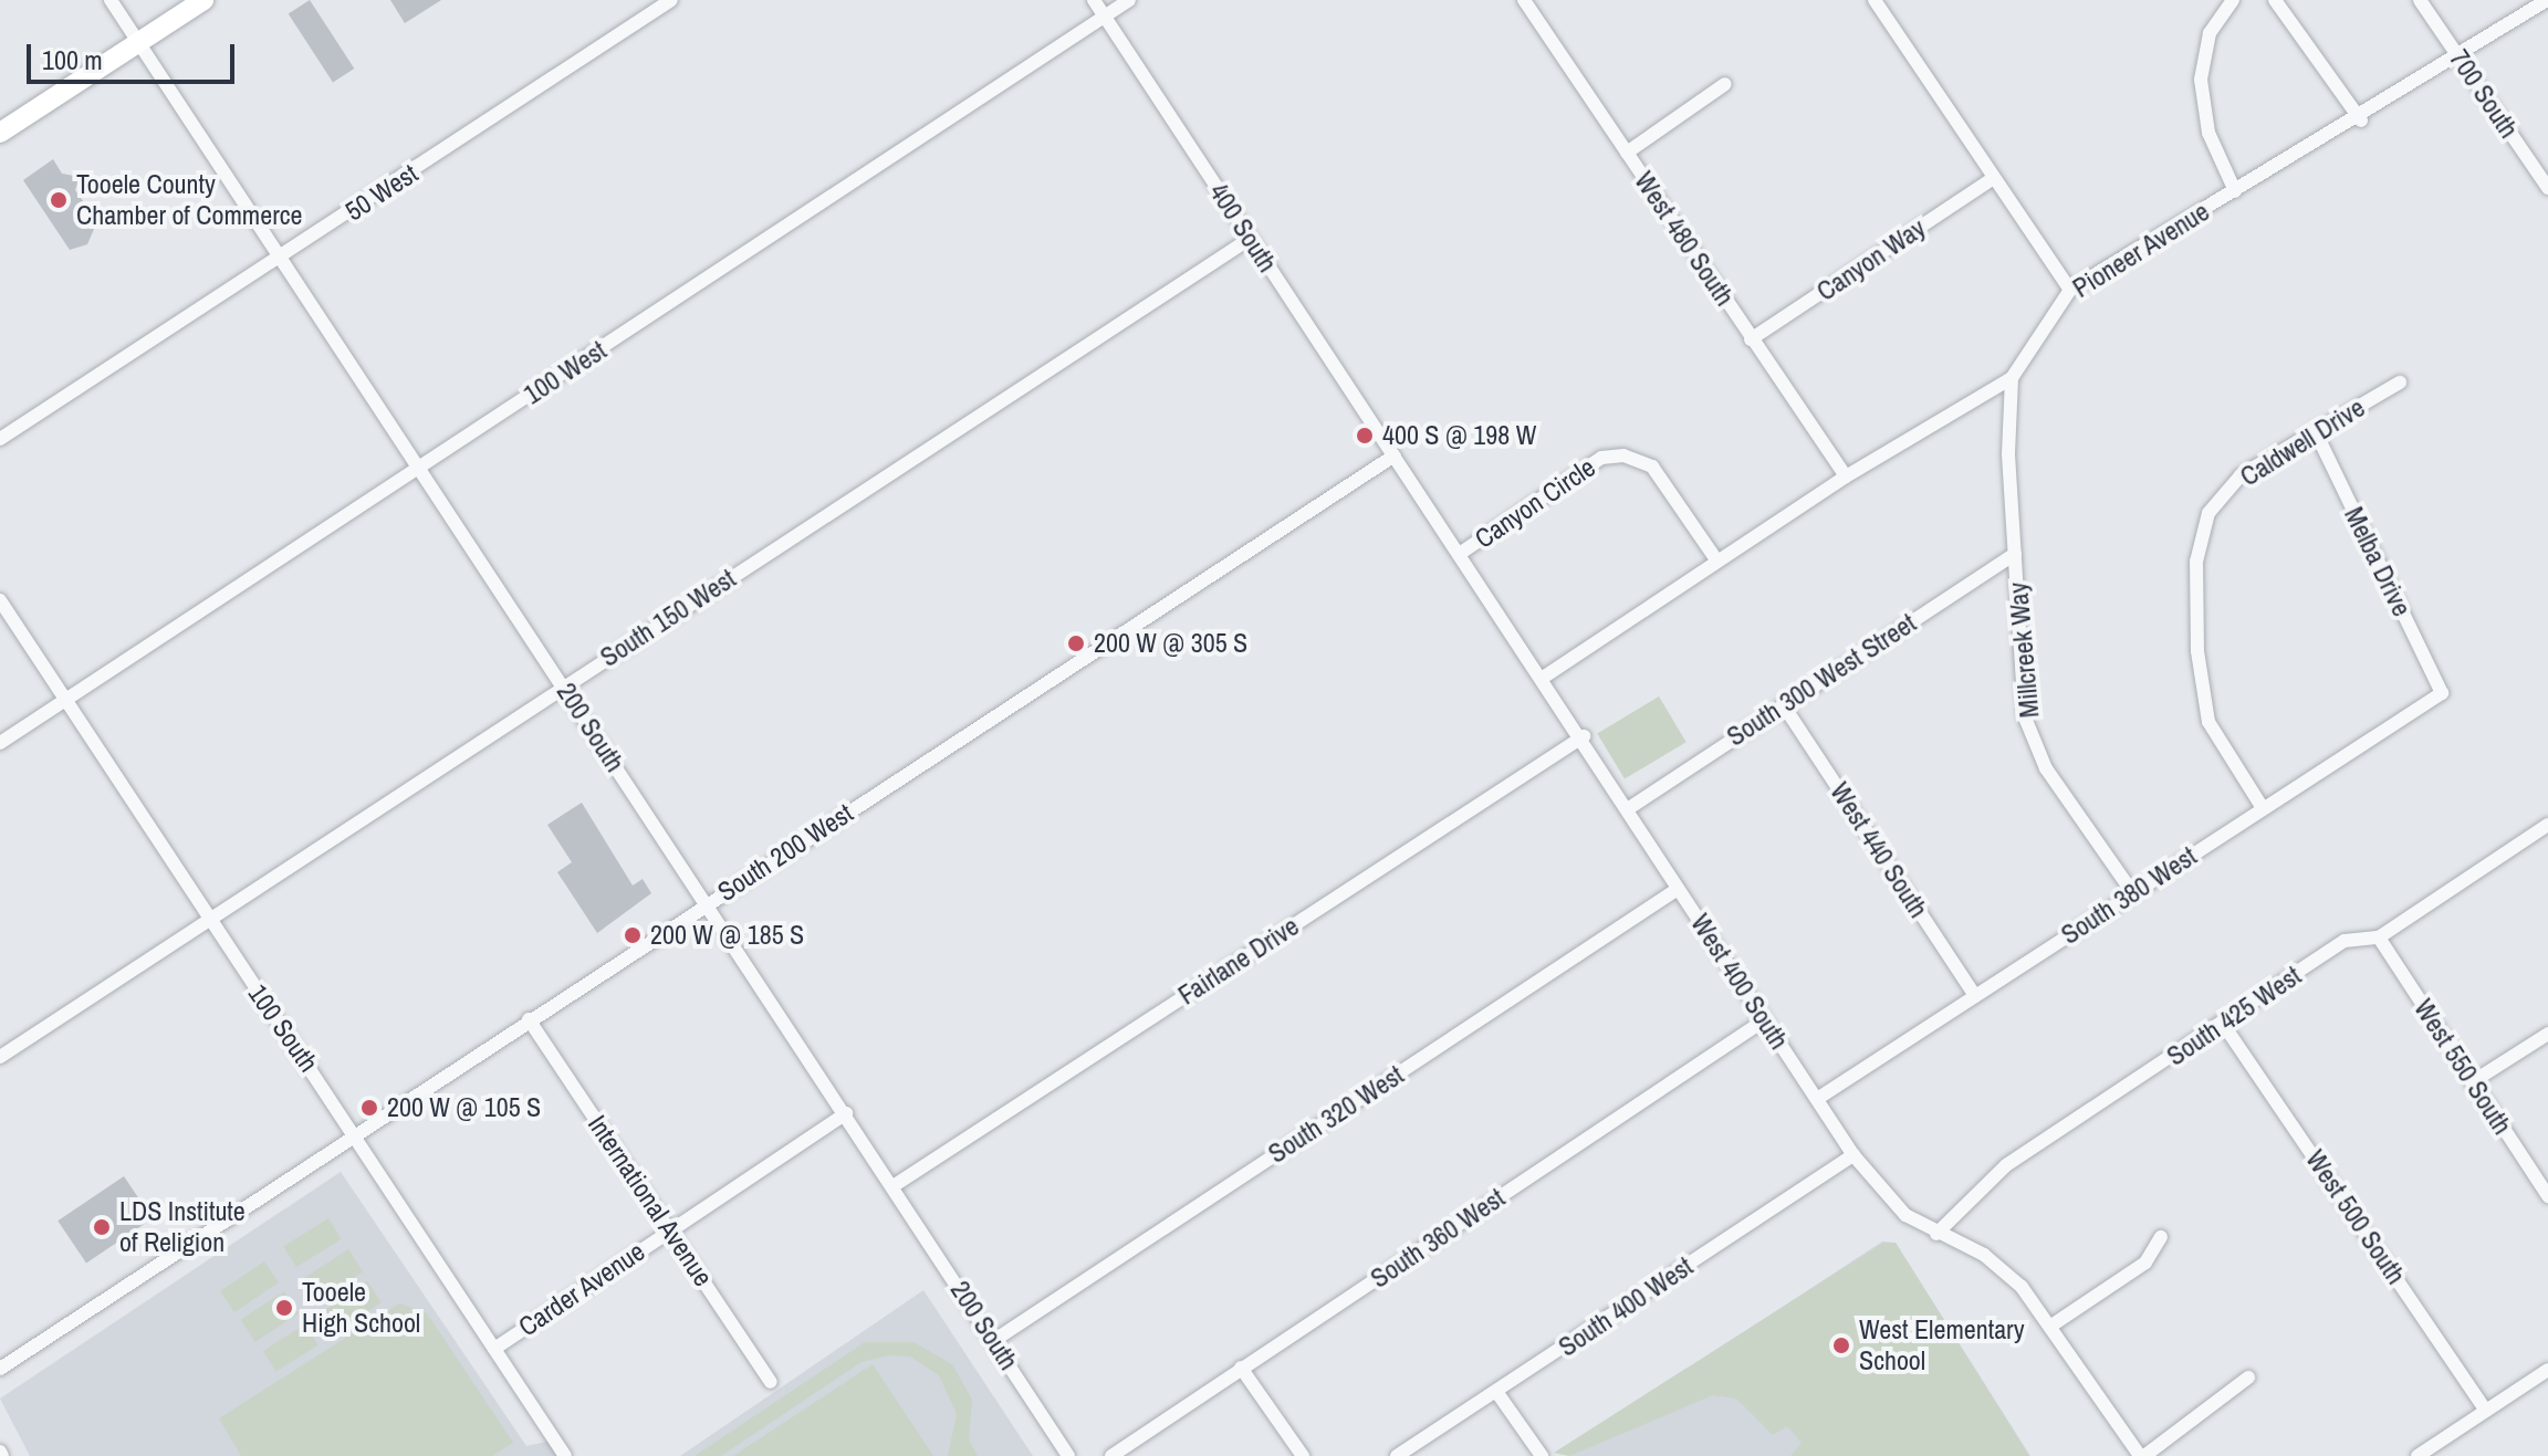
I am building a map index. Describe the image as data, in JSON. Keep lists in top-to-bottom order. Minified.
{"streets":{"street":["700 South","50 West","400 South","West 480 South","Pioneer Avenue","Canyon Way","100 West","Caldwell Drive","Canyon Circle","Melba Drive","South 150 West","Millcreek Way","South 300 West Street","200 South","West 440 South","South 200 West","South 380 West","Fairlane Drive","West 400 South","South 425 West","100 South","West 550 South","South 320 West","International Avenue","West 500 South","South 360 West","Carder Avenue","South 400 West"]},"crossings":[["700 South","Pioneer Avenue"],["50 West","200 South"],["400 South","100 West"],["400 South","South 150 West"],["400 South","South 200 West"],["400 South","West 400 South"],["West 480 South","Pioneer Avenue"],["West 480 South","Canyon Way"],["Pioneer Avenue","Canyon Circle"],["Pioneer Avenue","Millcreek Way"],["Pioneer Avenue","West 400 South"],["100 West","200 South"],["100 West","100 South"],["Caldwell Drive","Melba Drive"],["Caldwell Drive","South 380 West"],["Canyon Circle","West 400 South"],["Melba Drive","South 380 West"],["South 150 West","200 South"],["South 150 West","100 South"],["Millcreek Way","South 300 West Street"],["Millcreek Way","South 380 West"],["South 300 West Street","West 440 South"],["South 300 West Street","West 400 South"],["200 South","South 200 West"],["200 South","Fairlane Drive"],["200 South","South 320 West"],["200 South","Carder Avenue"],["West 440 South","South 380 West"],["South 200 West","West 400 South"],["South 200 West","100 South"],["South 200 West","International Avenue"],["South 380 West","West 400 South"],["Fairlane Drive","West 400 South"],["West 400 South","South 425 West"],["West 400 South","South 320 West"],["West 400 South","South 360 West"],["West 400 South","South 400 West"],["South 425 West","West 550 South"],["South 425 West","West 500 South"],["100 South","Carder Avenue"],["International Avenue","Carder Avenue"]],"places":["Tooele County Chamber of Commerce","400 S @ 198 W","200 W @ 305 S","200 W @ 185 S","200 W @ 105 S","LDS Institute of Religion","Tooele High School","West Elementary School"],"scale_bar":"100 m"}
